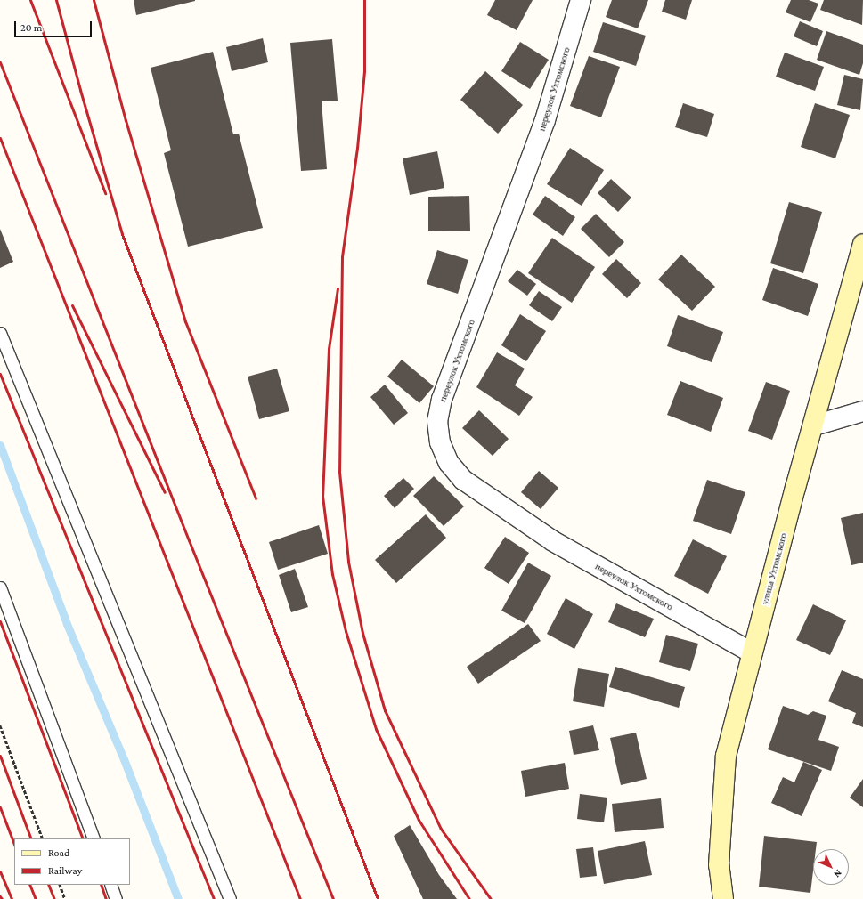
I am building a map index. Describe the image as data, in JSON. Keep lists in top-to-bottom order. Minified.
{"streets":{"street":["переулок Ухтомского","улица Ухтомского"]},"crossings":[["переулок Ухтомского","улица Ухтомского"]],"legend":["Road","Railway"],"scale_bar":"20 m","north":"bottom right"}
